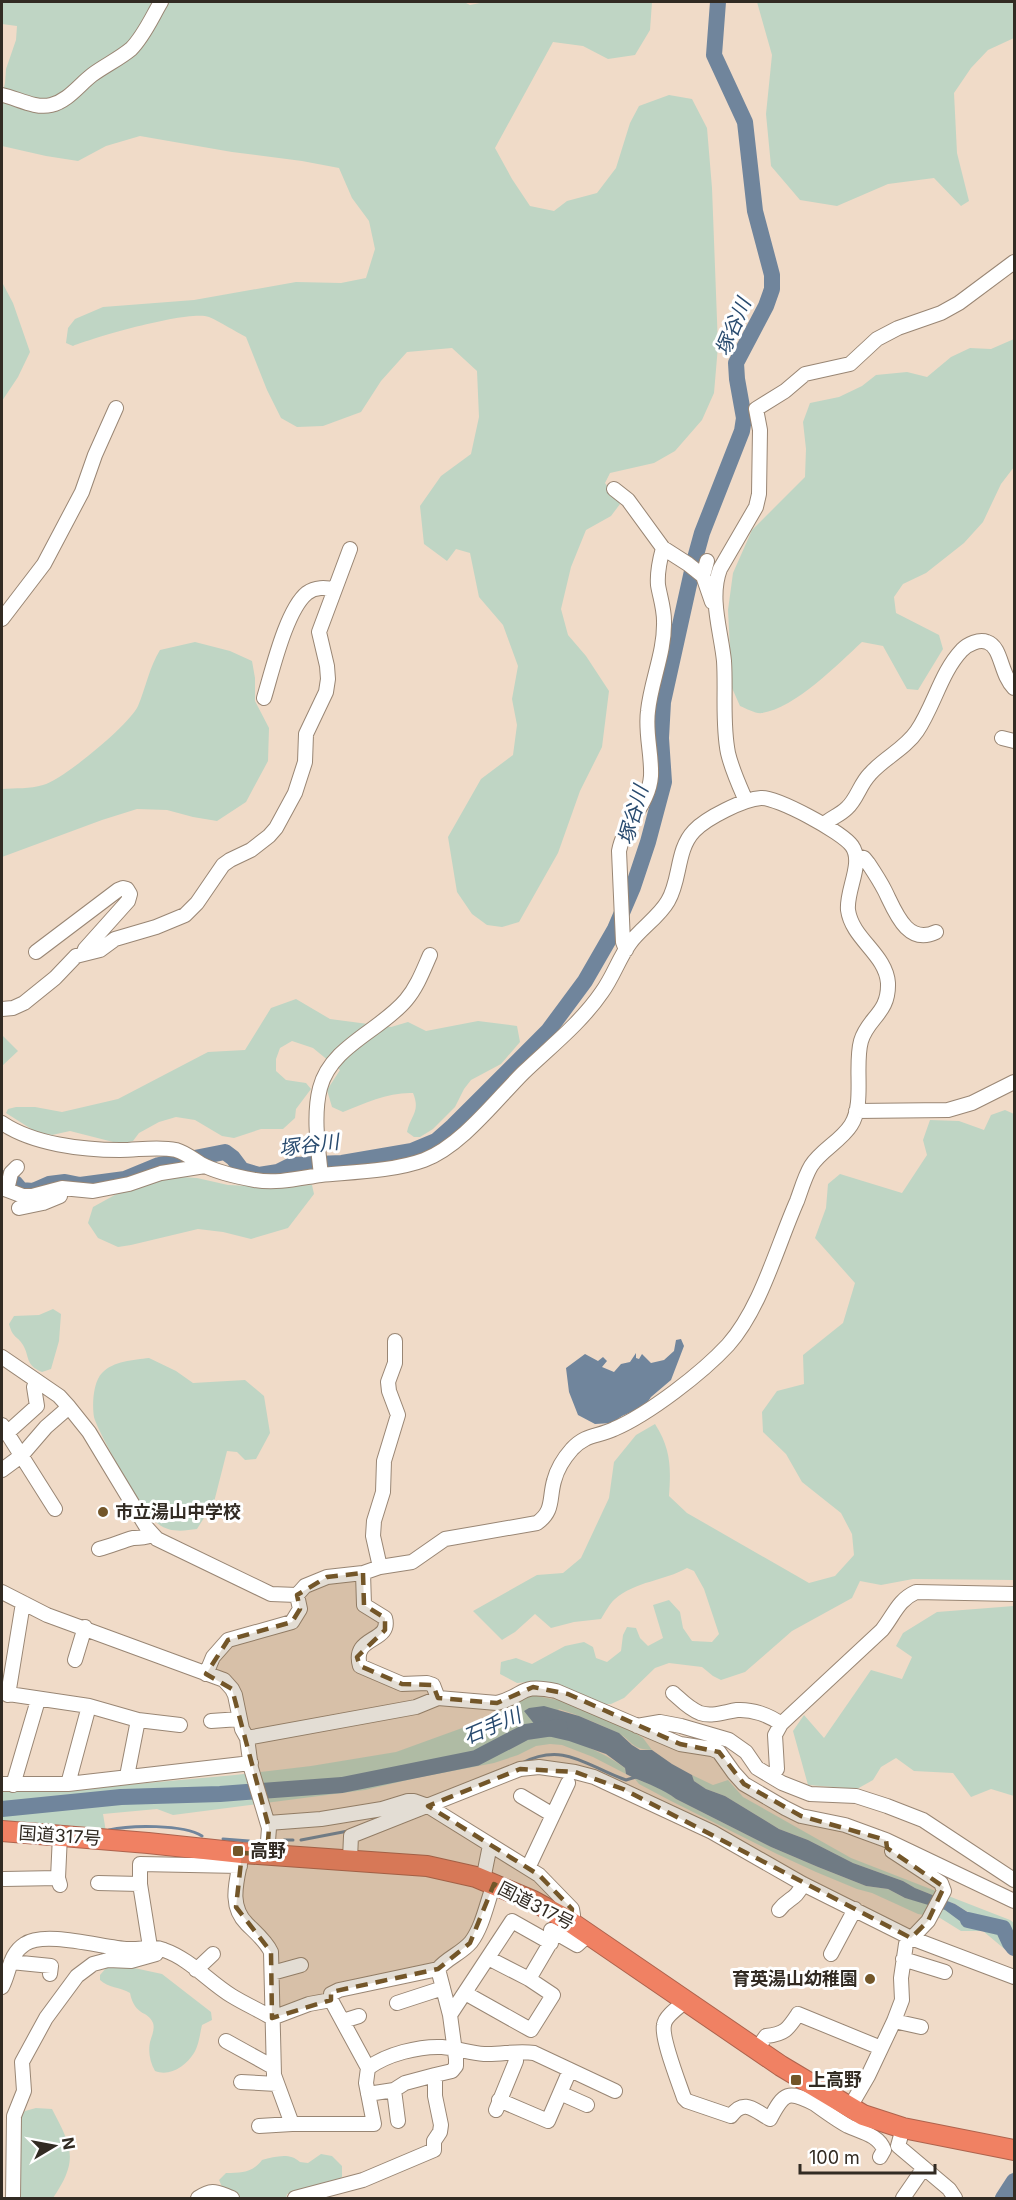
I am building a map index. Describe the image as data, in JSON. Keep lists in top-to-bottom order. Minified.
{"streets":{"highway":["国道317号"]},"water":["塚谷川","石手川"],"places":{"other":["市立湯山中学校","育英湯山幼稚園"],"transit":["高野","上高野"]},"scale_bar":"100 m","north":"right"}
